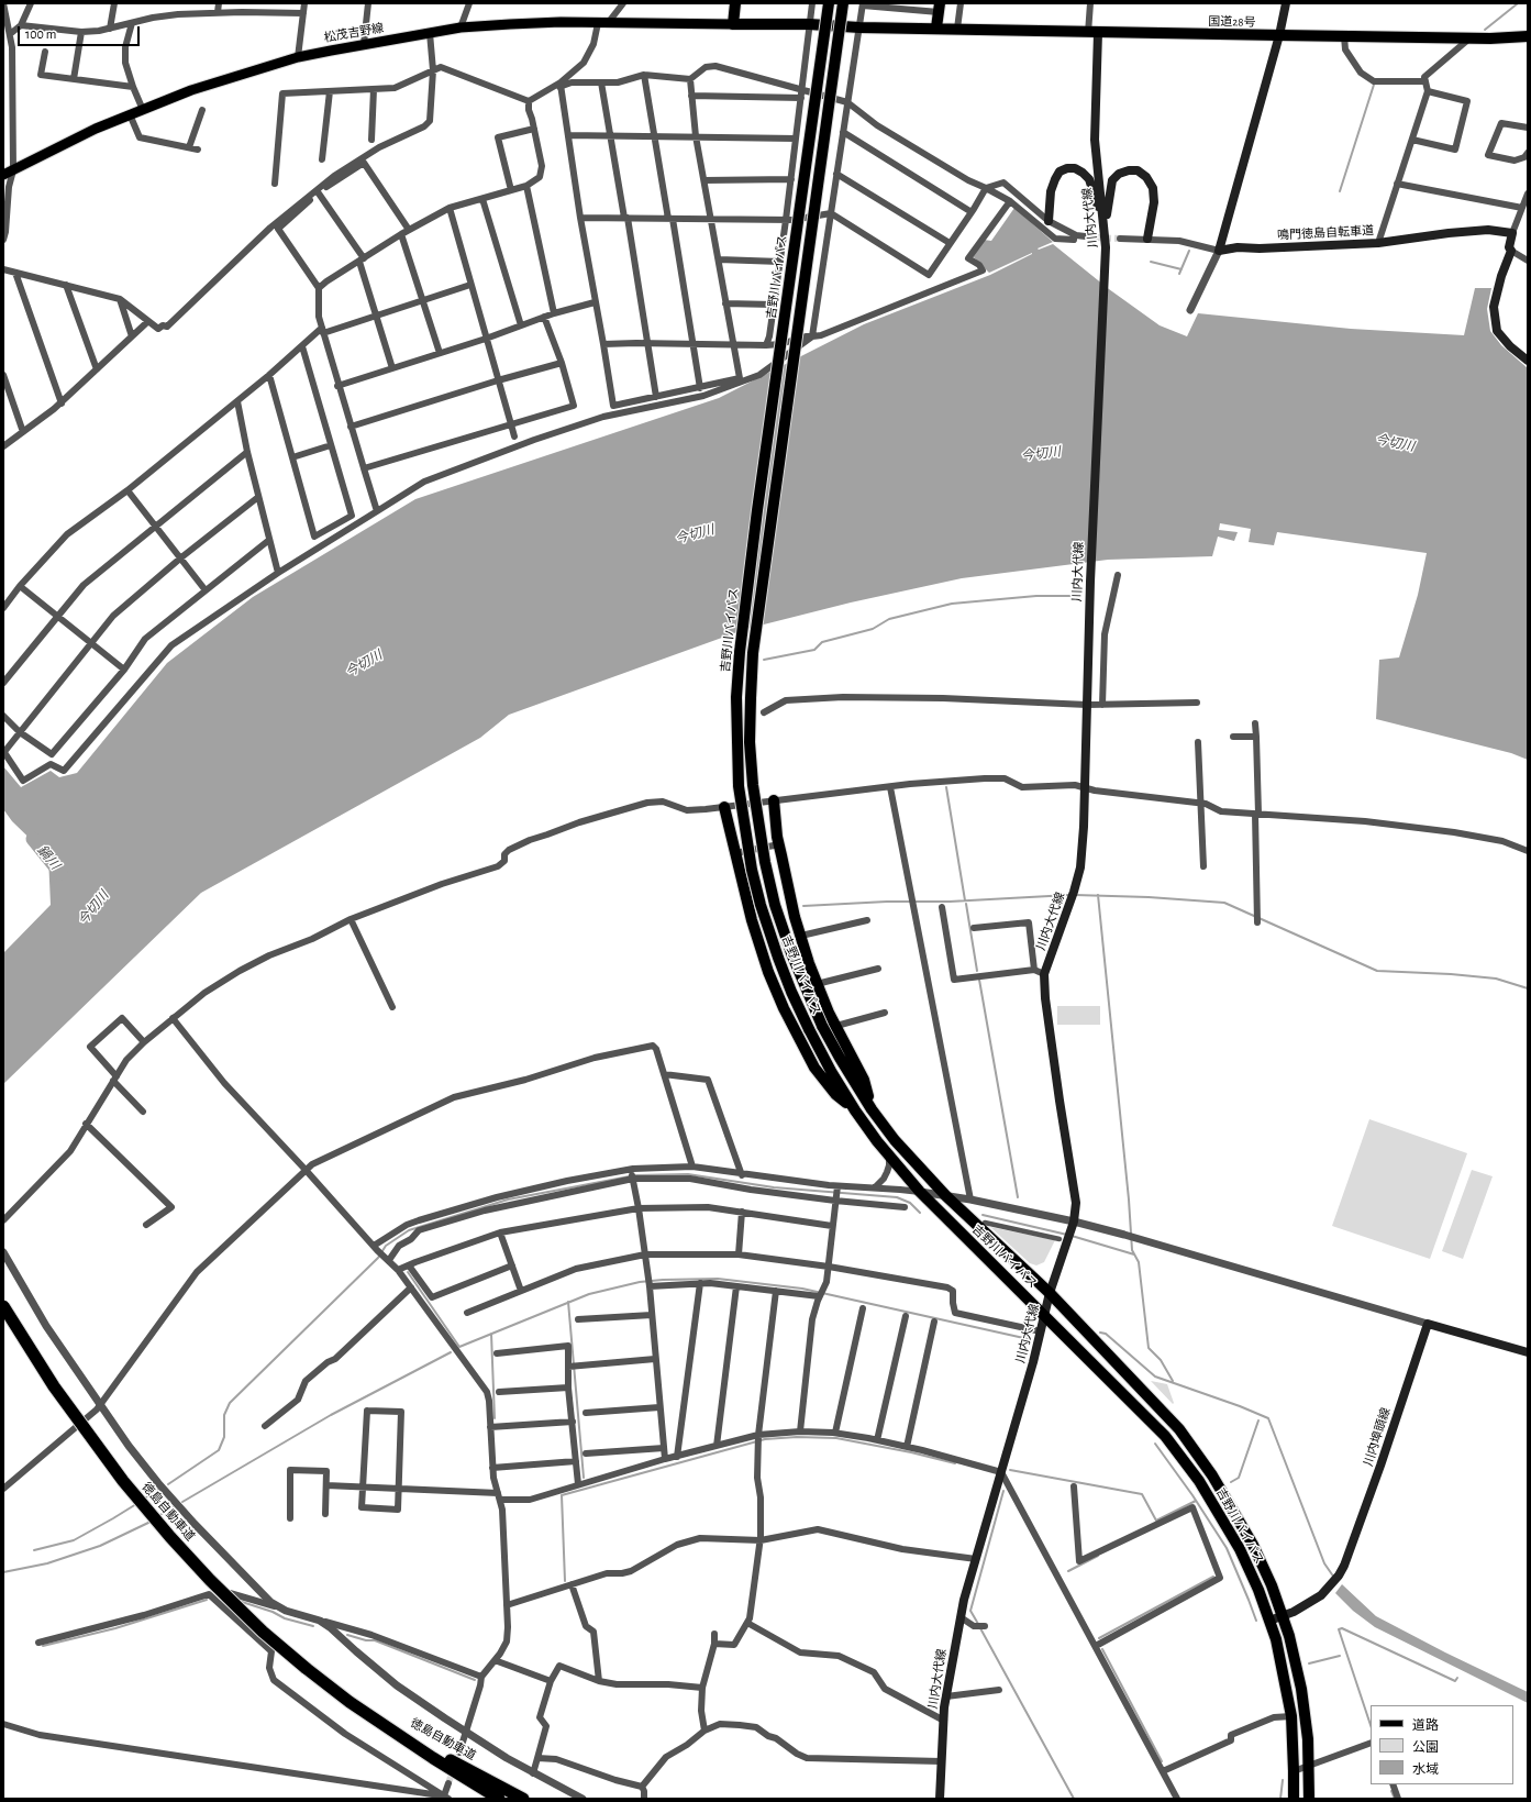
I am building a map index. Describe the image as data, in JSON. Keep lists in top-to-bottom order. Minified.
{"streets":{"highway":["国道28号","吉野川バイパス","徳島自動車道"],"main road":["松茂吉野線","川内大代線","鳴門徳島自転車道","川内埠頭線"]},"crossings":[["国道28号","松茂吉野線"],["国道28号","川内大代線"],["川内大代線","吉野川バイパス"],["吉野川バイパス","川内埠頭線"]],"water":["今切川","鍋川"],"legend":["道路","公園","水域"],"scale_bar":"100 m"}
